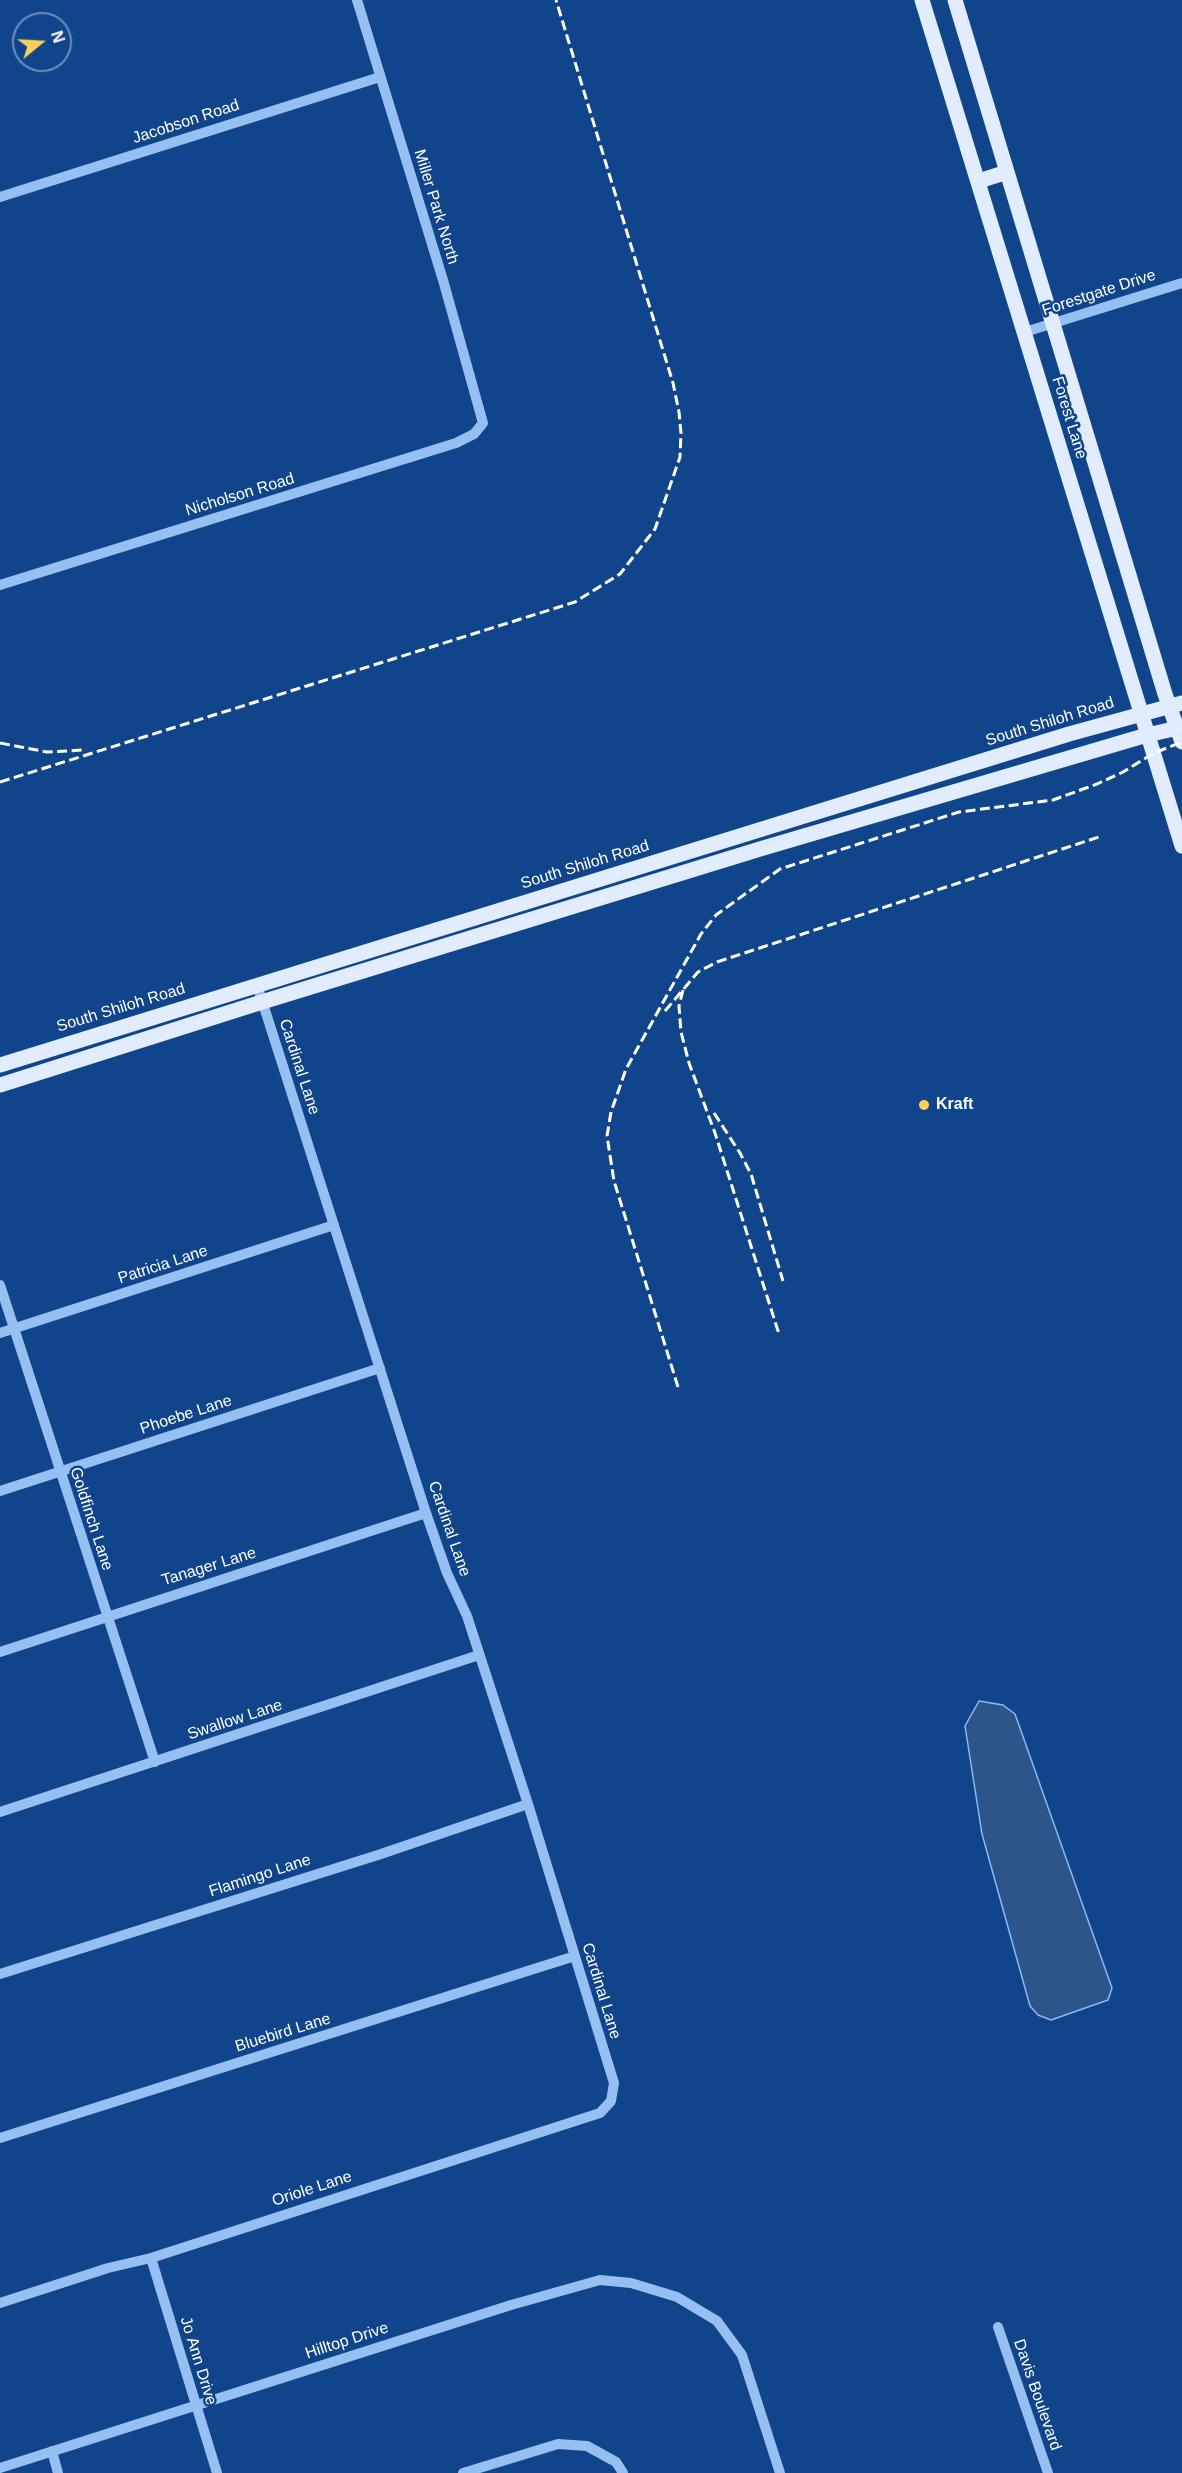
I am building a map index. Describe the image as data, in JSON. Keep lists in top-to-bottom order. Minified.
{"streets":{"main road":["Forest Lane","South Shiloh Road"],"street":["Jacobson Road","Miller Park North","Forestgate Drive","Nicholson Road","Cardinal Lane","Patricia Lane","Phoebe Lane","Goldfinch Lane","Tanager Lane","Swallow Lane","Flamingo Lane","Bluebird Lane","Oriole Lane","Hilltop Drive","Jo Ann Drive","Davis Boulevard"]},"crossings":[["Jacobson Road","Miller Park North"],["Miller Park North","Nicholson Road"],["Forestgate Drive","Forest Lane"],["Forest Lane","South Shiloh Road"],["South Shiloh Road","Cardinal Lane"],["Cardinal Lane","Patricia Lane"],["Cardinal Lane","Phoebe Lane"],["Cardinal Lane","Tanager Lane"],["Cardinal Lane","Swallow Lane"],["Cardinal Lane","Flamingo Lane"],["Cardinal Lane","Bluebird Lane"],["Cardinal Lane","Oriole Lane"],["Patricia Lane","Goldfinch Lane"],["Phoebe Lane","Goldfinch Lane"],["Goldfinch Lane","Tanager Lane"],["Goldfinch Lane","Swallow Lane"],["Oriole Lane","Jo Ann Drive"],["Hilltop Drive","Jo Ann Drive"]],"places":["Kraft"],"north":"right"}
